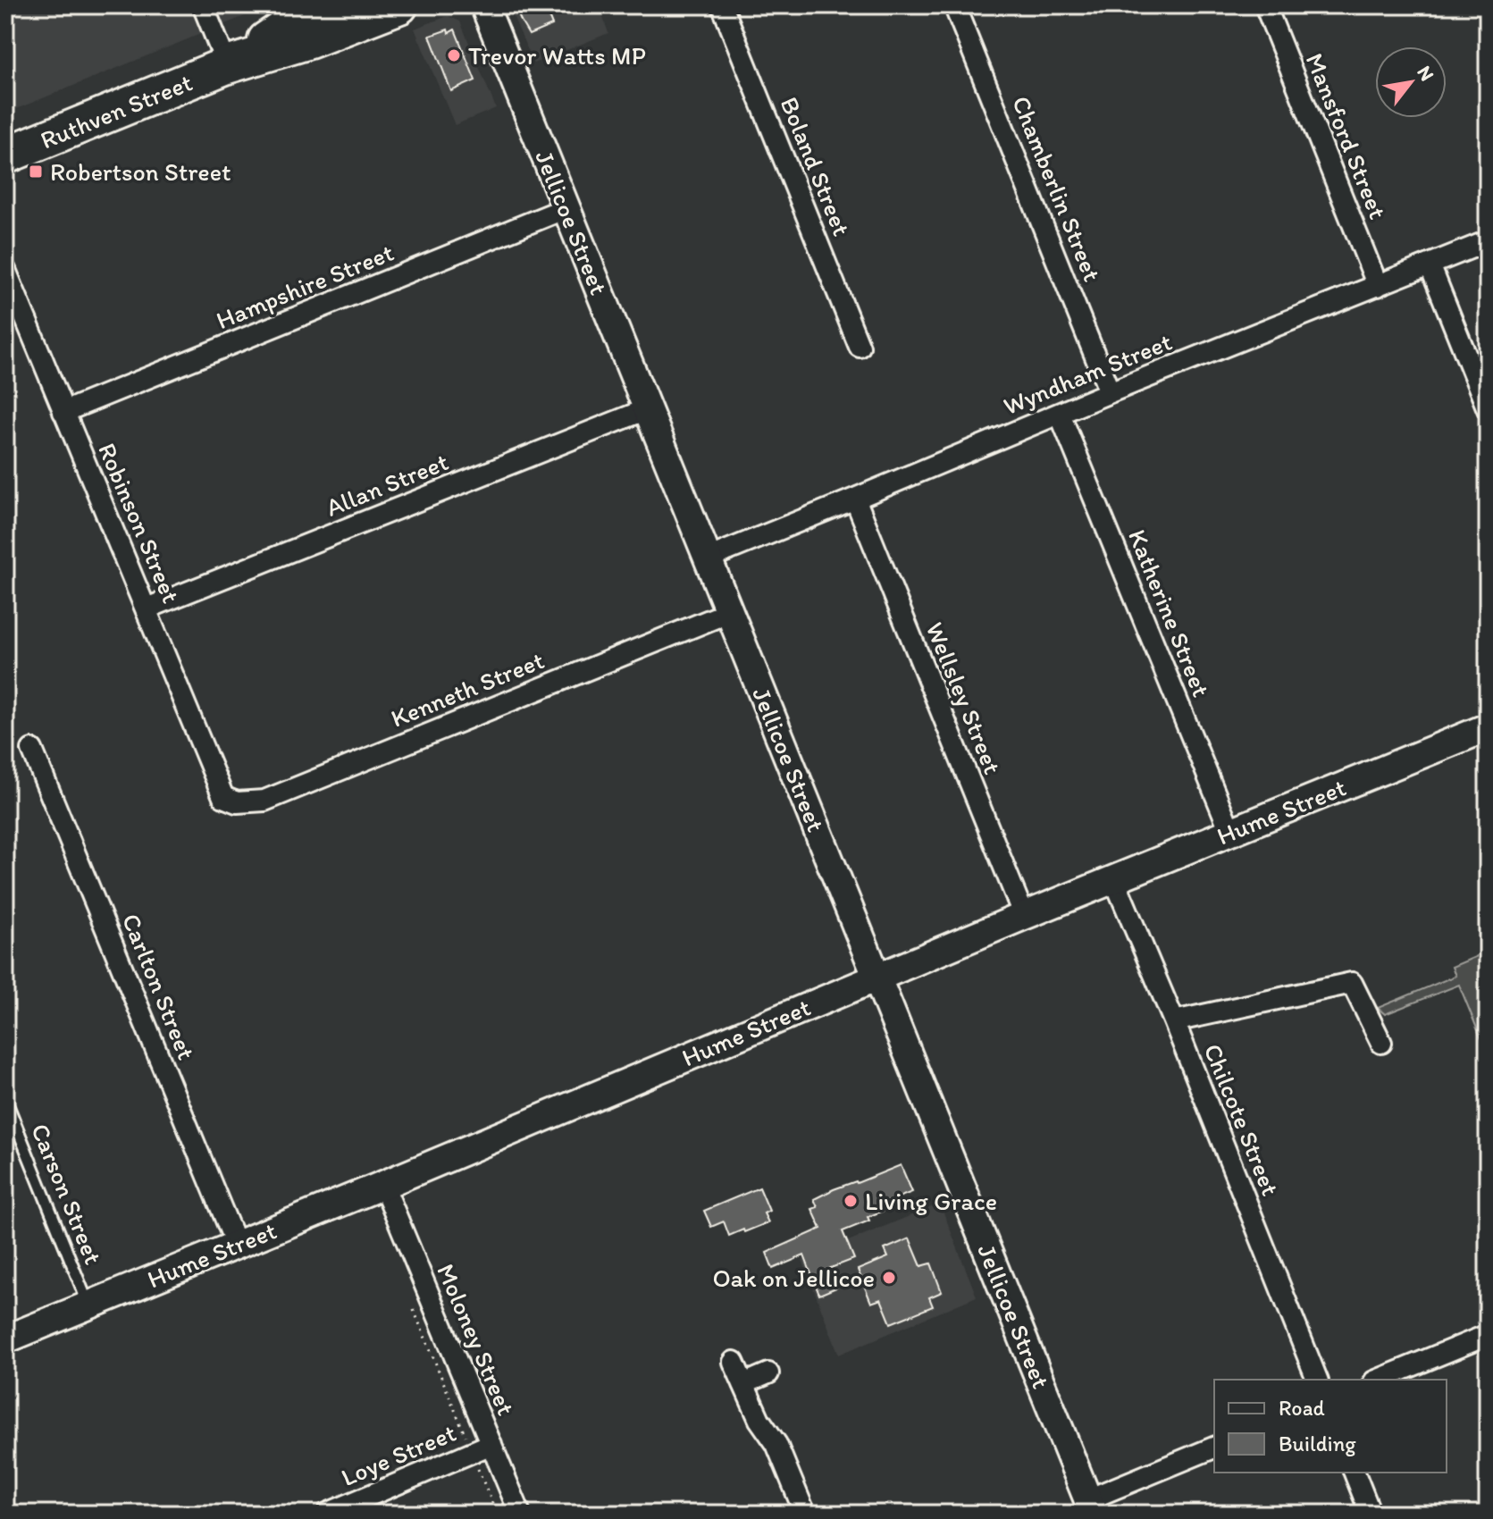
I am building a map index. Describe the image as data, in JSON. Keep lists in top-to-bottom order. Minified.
{"streets":{"highway":["Ruthven Street"],"street":["Mansford Street","Boland Street","Chamberlin Street","Jellicoe Street","Hampshire Street","Wyndham Street","Allan Street","Robinson Street","Katherine Street","Kenneth Street","Wellsley Street","Hume Street","Carlton Street","Chilcote Street","Moloney Street","Loye Street"],"lane":["Carson Street"]},"crossings":[["Mansford Street","Wyndham Street"],["Chamberlin Street","Wyndham Street"],["Jellicoe Street","Hampshire Street"],["Jellicoe Street","Wyndham Street"],["Jellicoe Street","Allan Street"],["Jellicoe Street","Kenneth Street"],["Jellicoe Street","Hume Street"],["Hampshire Street","Robinson Street"],["Wyndham Street","Katherine Street"],["Wyndham Street","Wellsley Street"],["Allan Street","Robinson Street"],["Robinson Street","Kenneth Street"],["Katherine Street","Hume Street"],["Wellsley Street","Hume Street"],["Hume Street","Carlton Street"],["Hume Street","Chilcote Street"],["Hume Street","Carson Street"],["Hume Street","Moloney Street"],["Moloney Street","Loye Street"]],"places":{"other":["Trevor Watts MP","Living Grace","Oak on Jellicoe"],"transit":["Robertson Street"]},"legend":["Road","Building"],"north":"top right"}
